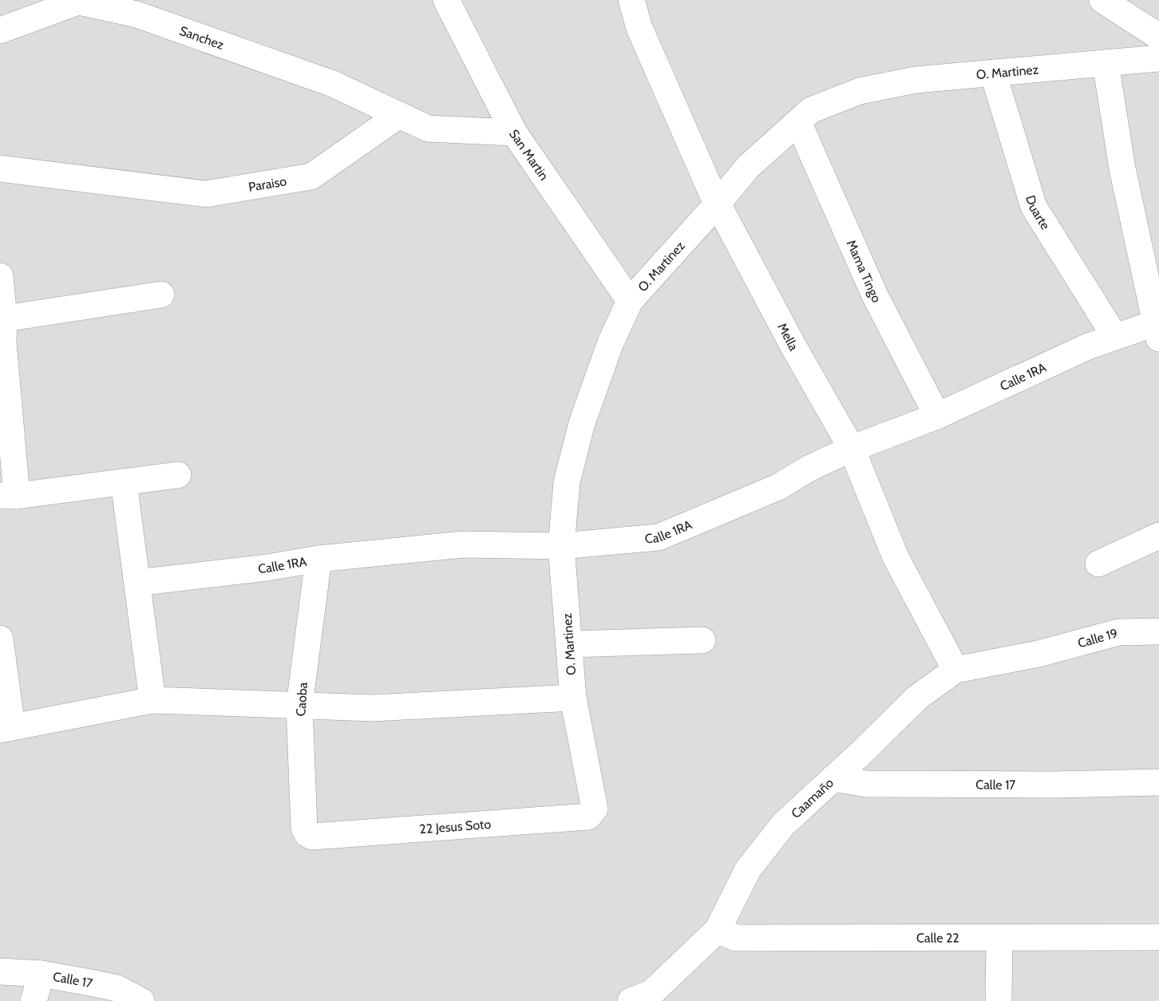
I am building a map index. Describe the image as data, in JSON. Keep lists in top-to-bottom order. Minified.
{"streets":{"street":["Sanchez","O. Martinez","San Martin","Paraiso","Duarte","Mama Tingo","Mella","Calle 1RA","Calle 19","Caoba","Calle 17","Caamaño","22 Jesus Soto","Calle 22"]},"crossings":[["Sanchez","Paraiso"],["O. Martinez","San Martin"],["O. Martinez","Duarte"],["O. Martinez","Mama Tingo"],["O. Martinez","Mella"],["O. Martinez","Calle 1RA"],["O. Martinez","22 Jesus Soto"],["Duarte","Calle 1RA"],["Mama Tingo","Calle 1RA"],["Mella","Calle 1RA"],["Mella","Caamaño"],["Calle 1RA","Caoba"],["Calle 19","Caamaño"],["Caoba","22 Jesus Soto"],["Calle 17","Caamaño"],["Caamaño","Calle 22"]]}
